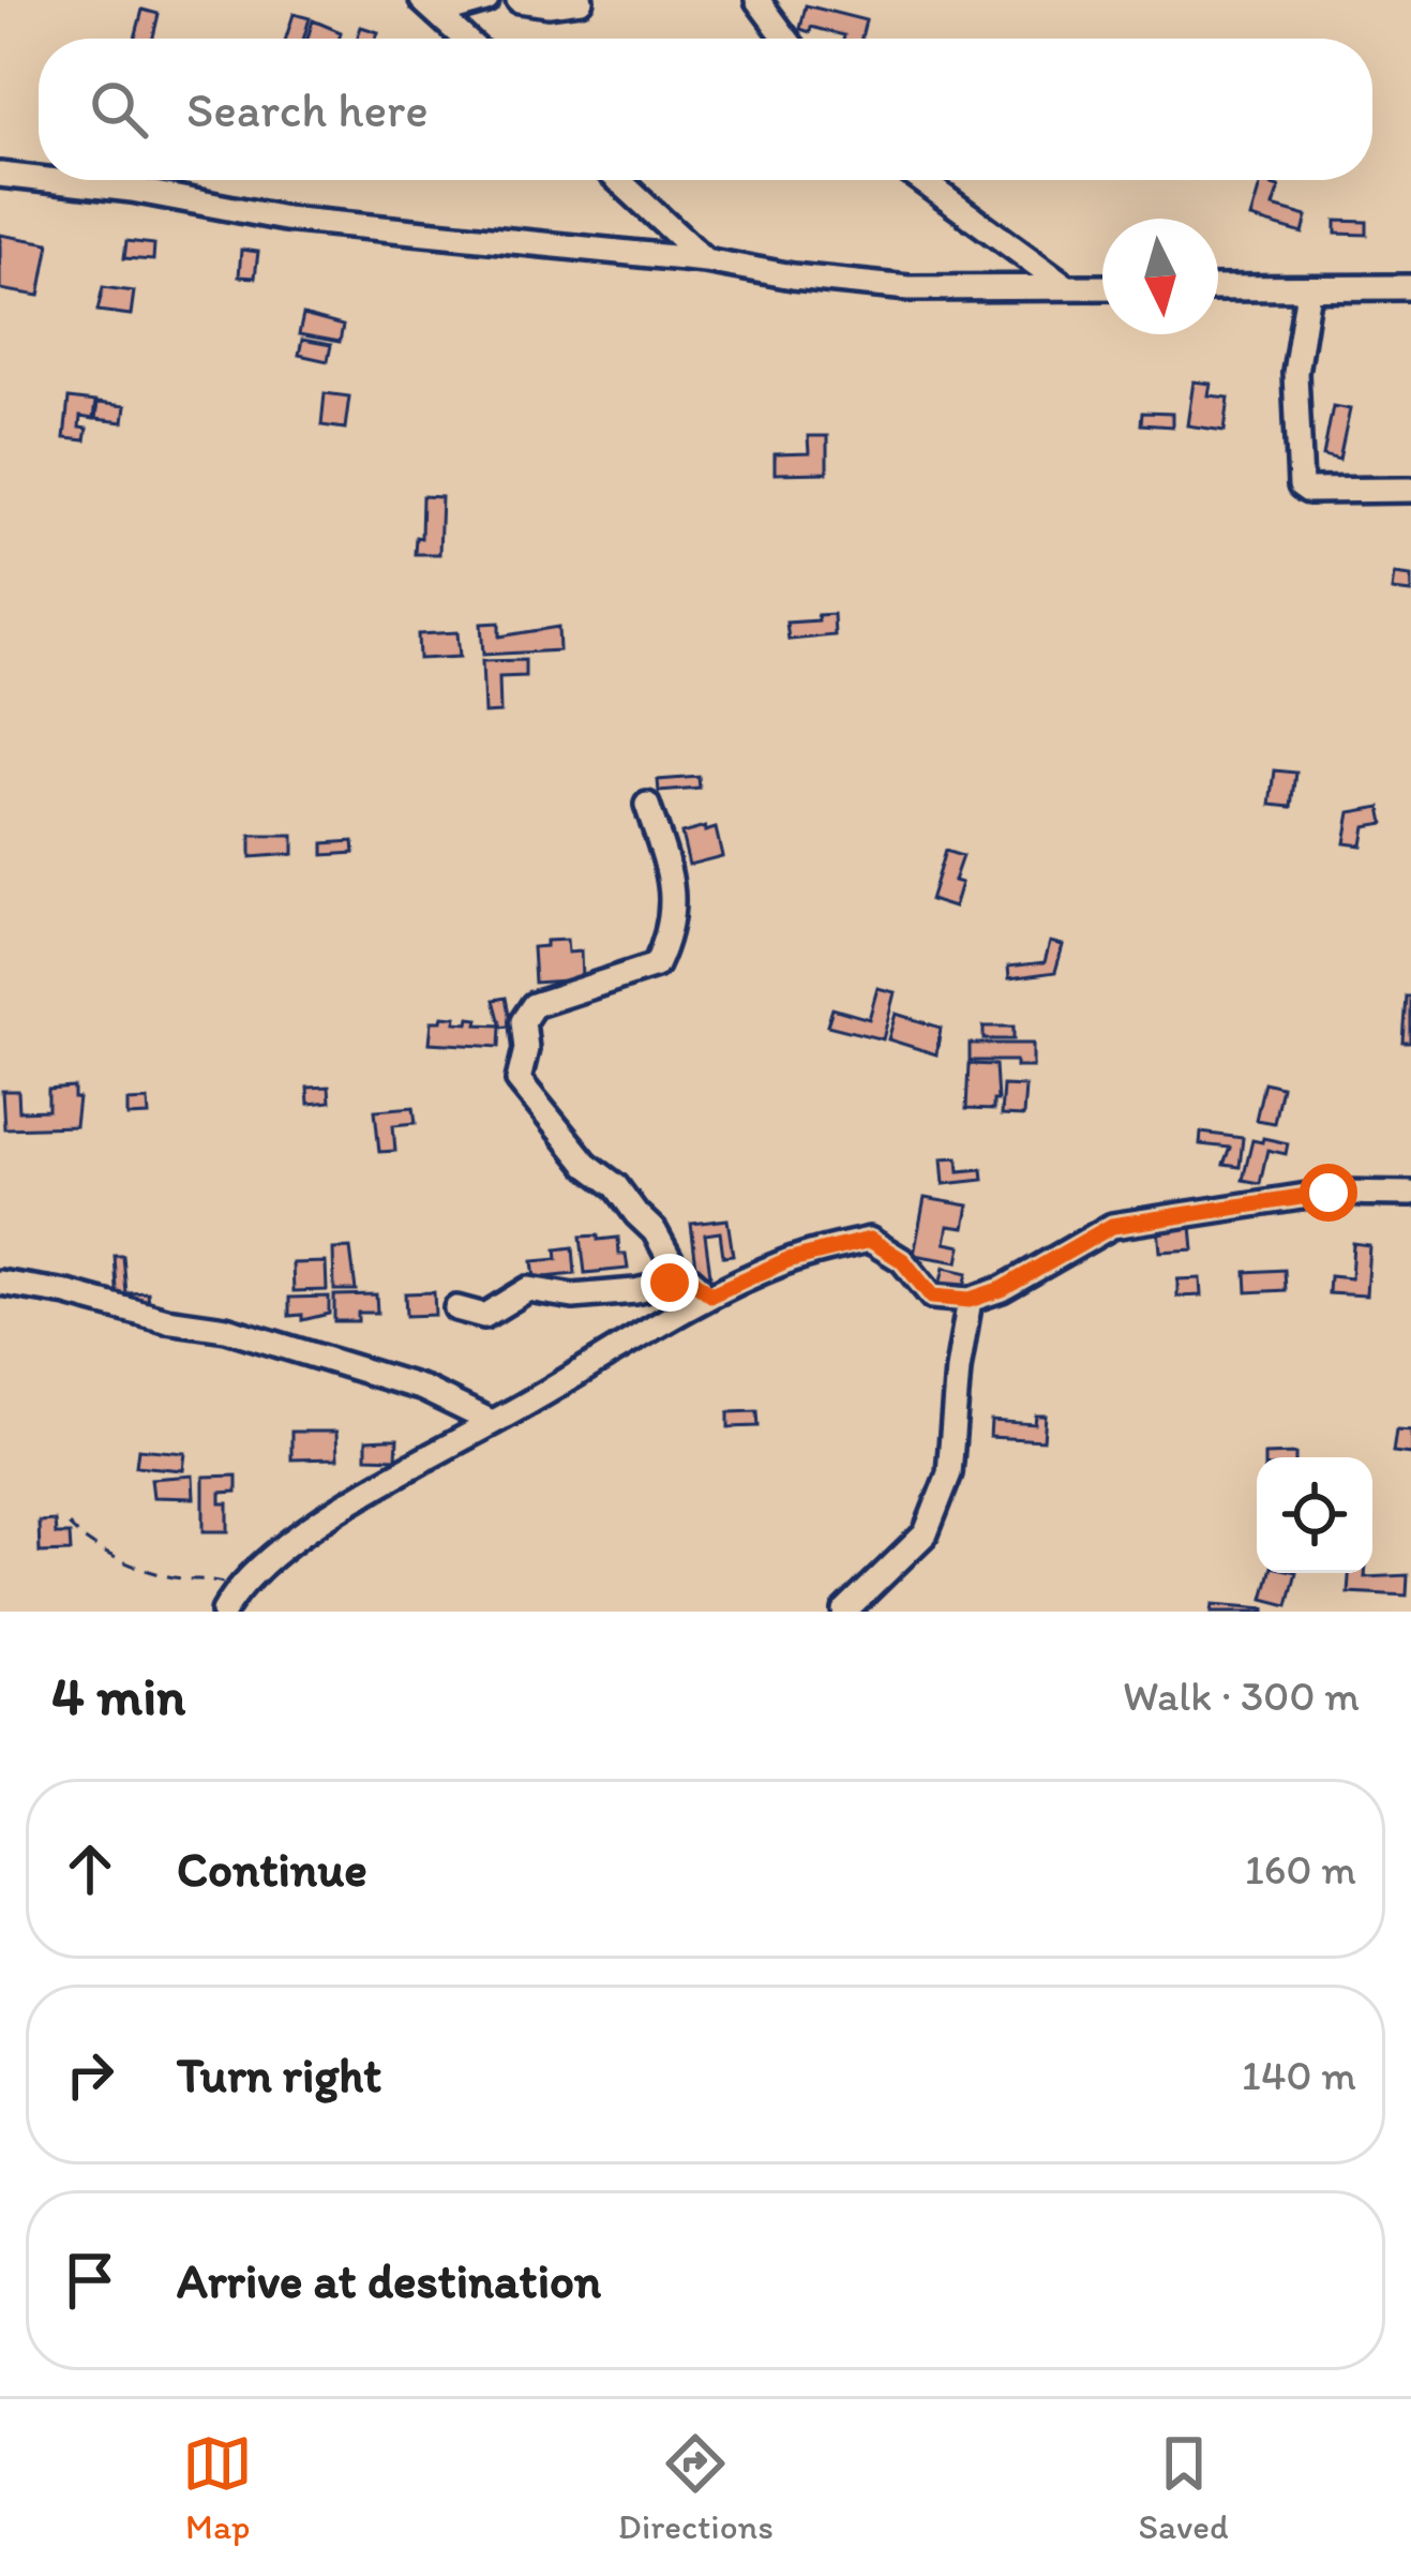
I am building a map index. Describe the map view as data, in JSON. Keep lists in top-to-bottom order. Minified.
{"north":"bottom","page":{"search":"Search here","heading":["4 min","Walk · 300 m"],"list":[["Continue","160 m"],["Turn right","140 m"],"Arrive at destination"],"nav":["Map","Directions","Saved"]}}
